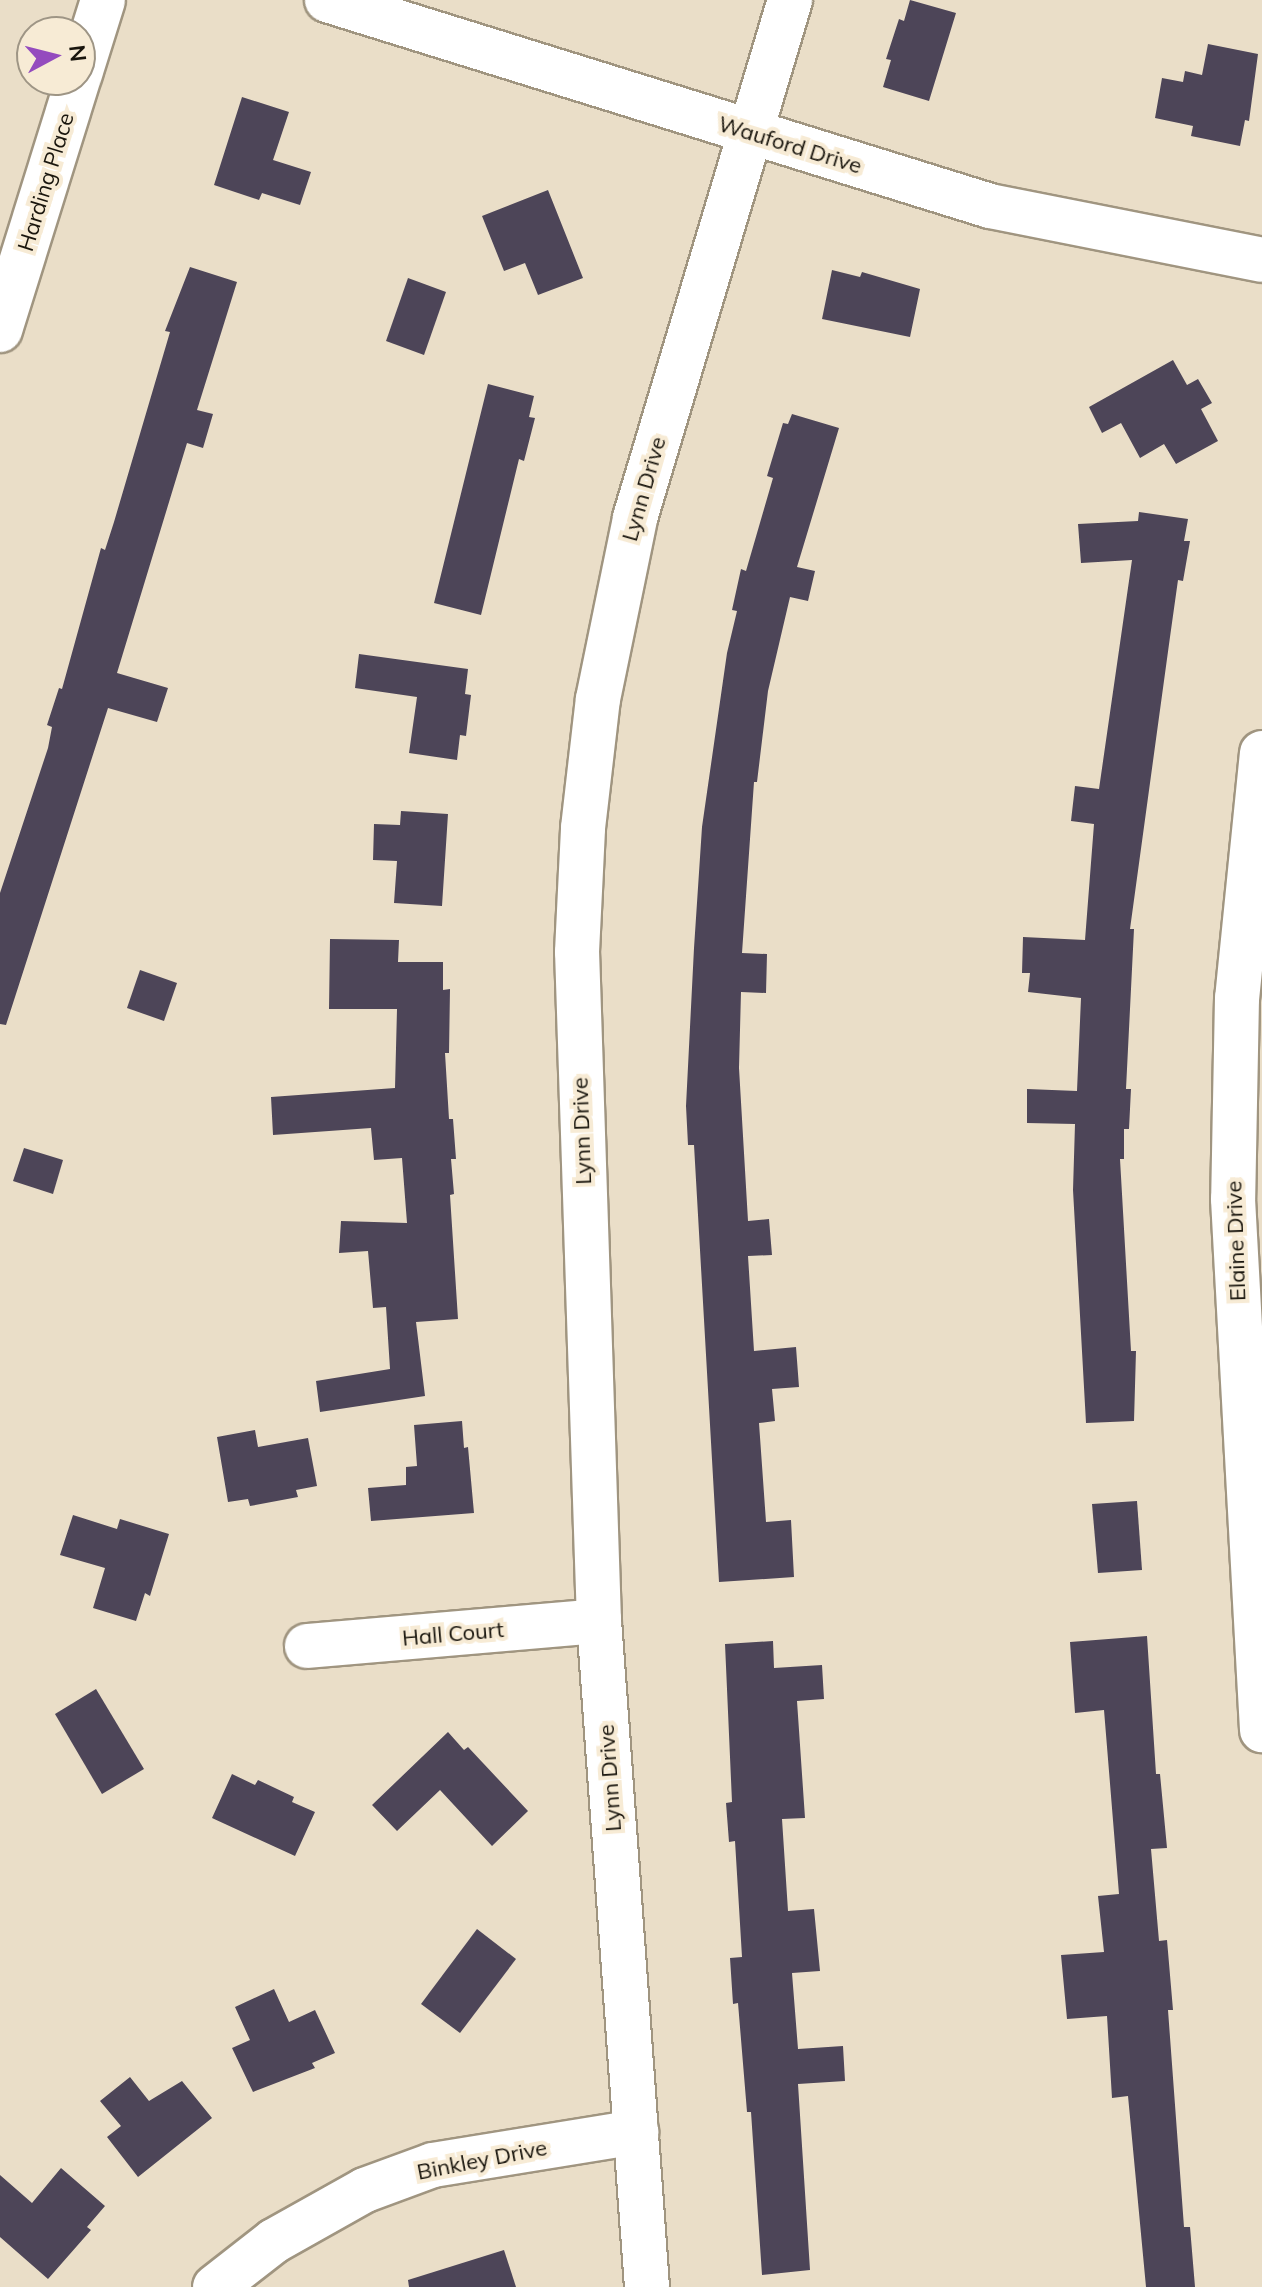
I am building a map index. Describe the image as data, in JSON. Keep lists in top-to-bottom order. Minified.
{"streets":{"street":["Wauford Drive","Harding Place","Lynn Drive","Elaine Drive","Hall Court","Binkley Drive"]},"crossings":[["Wauford Drive","Lynn Drive"],["Lynn Drive","Hall Court"],["Lynn Drive","Binkley Drive"]],"north":"right"}
